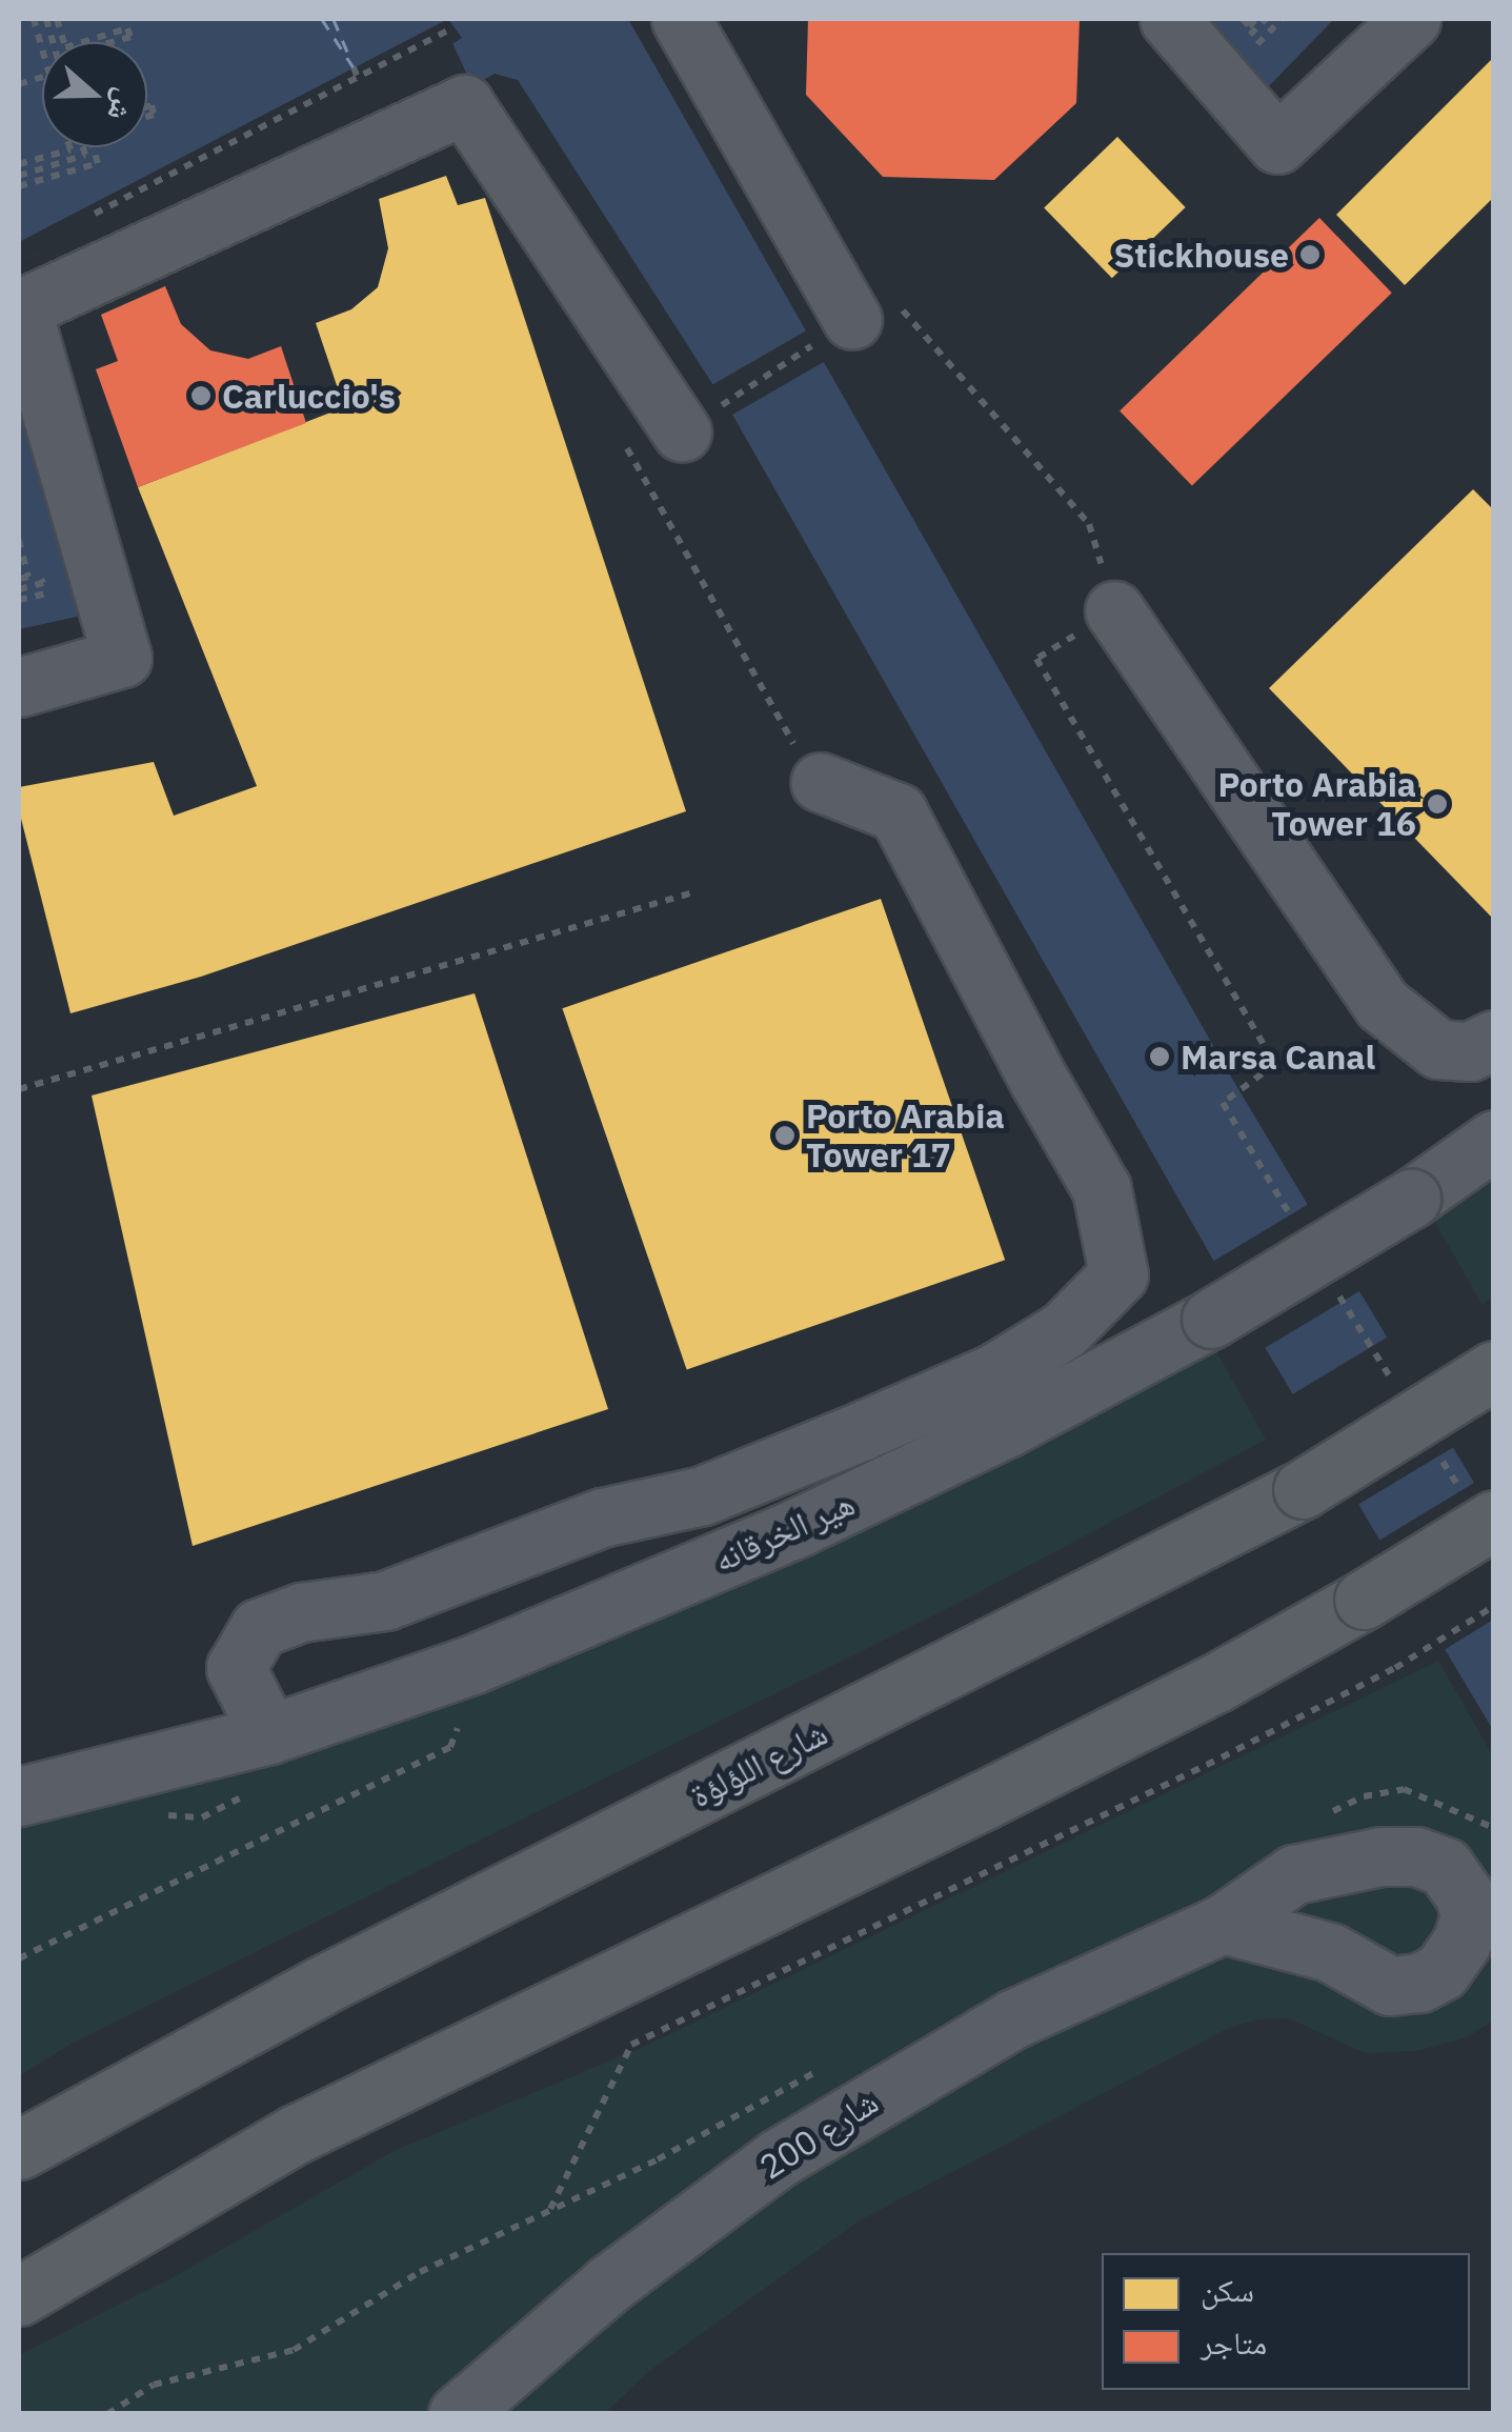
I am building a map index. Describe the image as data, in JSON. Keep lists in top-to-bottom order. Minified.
{"streets":{"main road":["شارع اللؤلؤة"],"street":["هير الخرقانه","شارع 200"]},"places":["Stickhouse","Carluccio's","Porto Arabia Tower 16","Marsa Canal","Porto Arabia Tower 17"],"legend":["سكن","متاجر"],"north":"right"}
